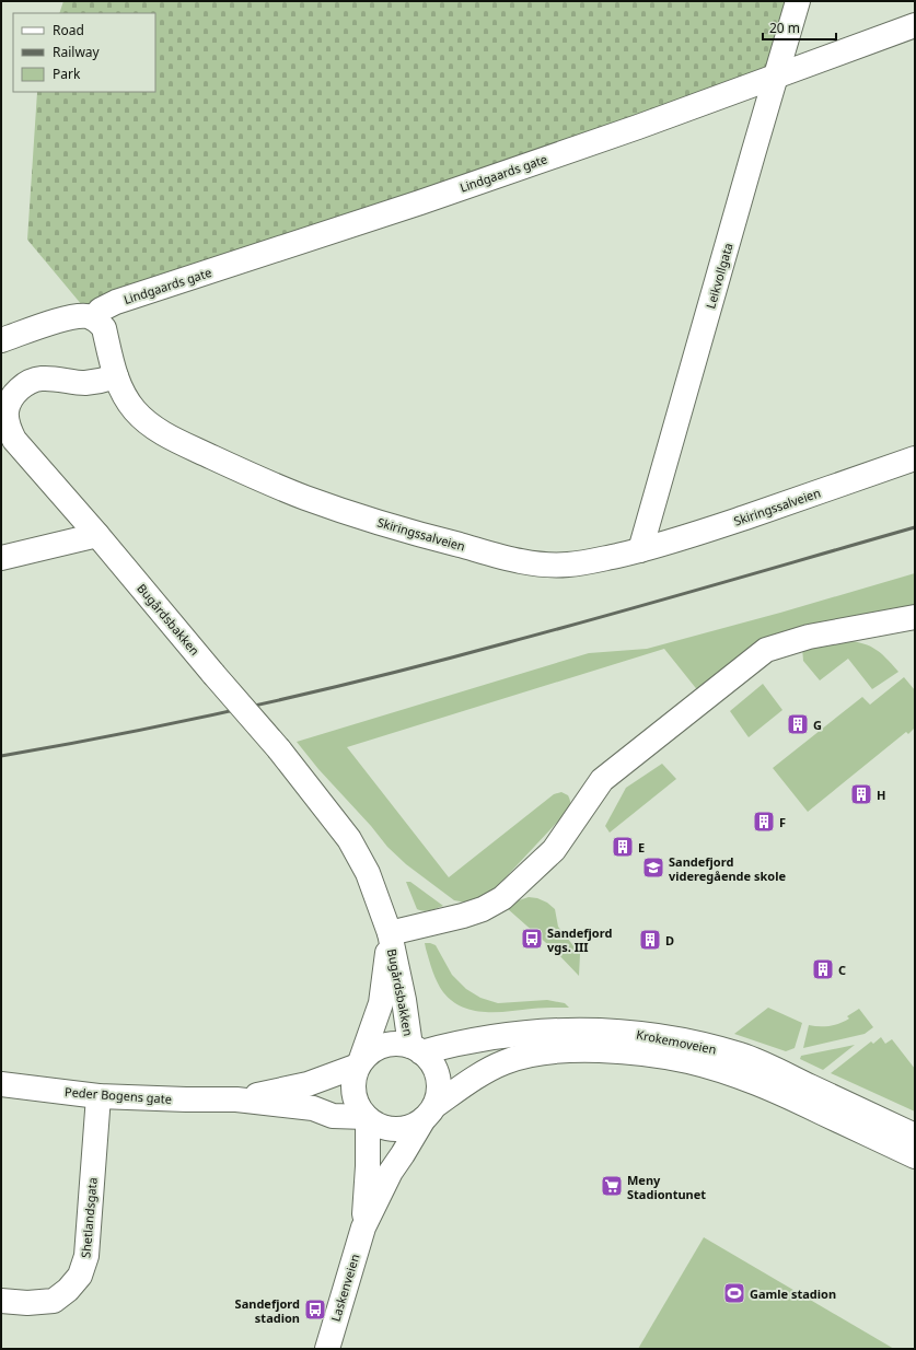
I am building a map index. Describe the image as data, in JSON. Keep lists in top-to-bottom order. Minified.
{"streets":{"street":["Lindgaards gate","Leikvollgata","Skiringssalveien","Bugårdsbakken","Krokemoveien","Peder Bogens gate","Shetlandsgata","Laskenveien"]},"crossings":[["Lindgaards gate","Leikvollgata"],["Lindgaards gate","Skiringssalveien"],["Leikvollgata","Skiringssalveien"],["Skiringssalveien","Bugårdsbakken"],["Bugårdsbakken","Krokemoveien"],["Bugårdsbakken","Peder Bogens gate"],["Bugårdsbakken","Laskenveien"],["Krokemoveien","Peder Bogens gate"],["Krokemoveien","Laskenveien"],["Peder Bogens gate","Shetlandsgata"],["Peder Bogens gate","Laskenveien"]],"places":{"building":["G","H","F","E","D","C"],"school or university":["Sandefjord videregående skole"],"bus stop":["Sandefjord vgs. III","Sandefjord stadion"],"supermarket":["Meny Stadiontunet"],"sports":["Gamle stadion"]},"legend":["Road","Railway","Park"],"scale_bar":"20 m"}
